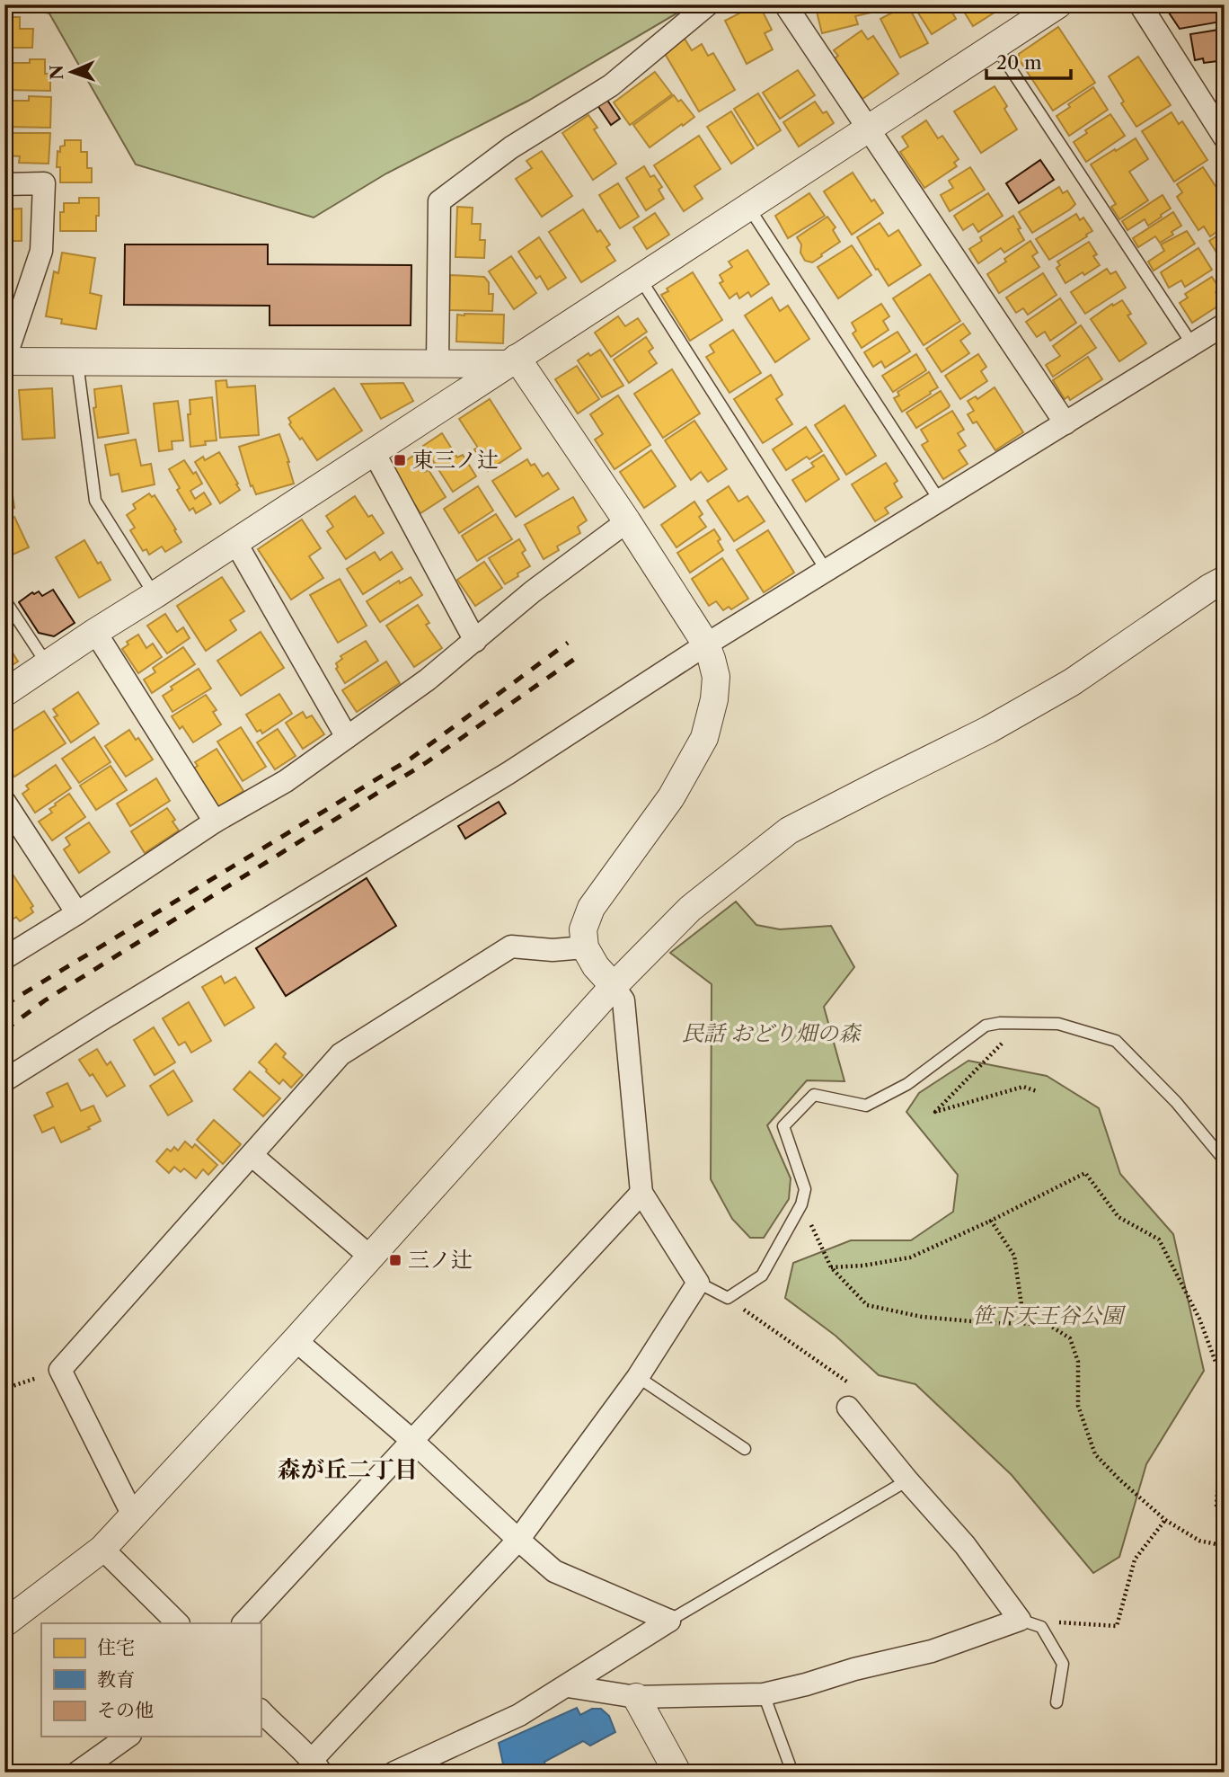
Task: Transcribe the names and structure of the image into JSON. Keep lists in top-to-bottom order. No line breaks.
{"districts":["森が丘二丁目"],"parks":["民話 おどり畑の森","笹下天王谷公園"],"places":{"transit":["東三ノ辻","三ノ辻"]},"legend":["住宅","教育","その他"],"scale_bar":"20 m","north":"left"}
